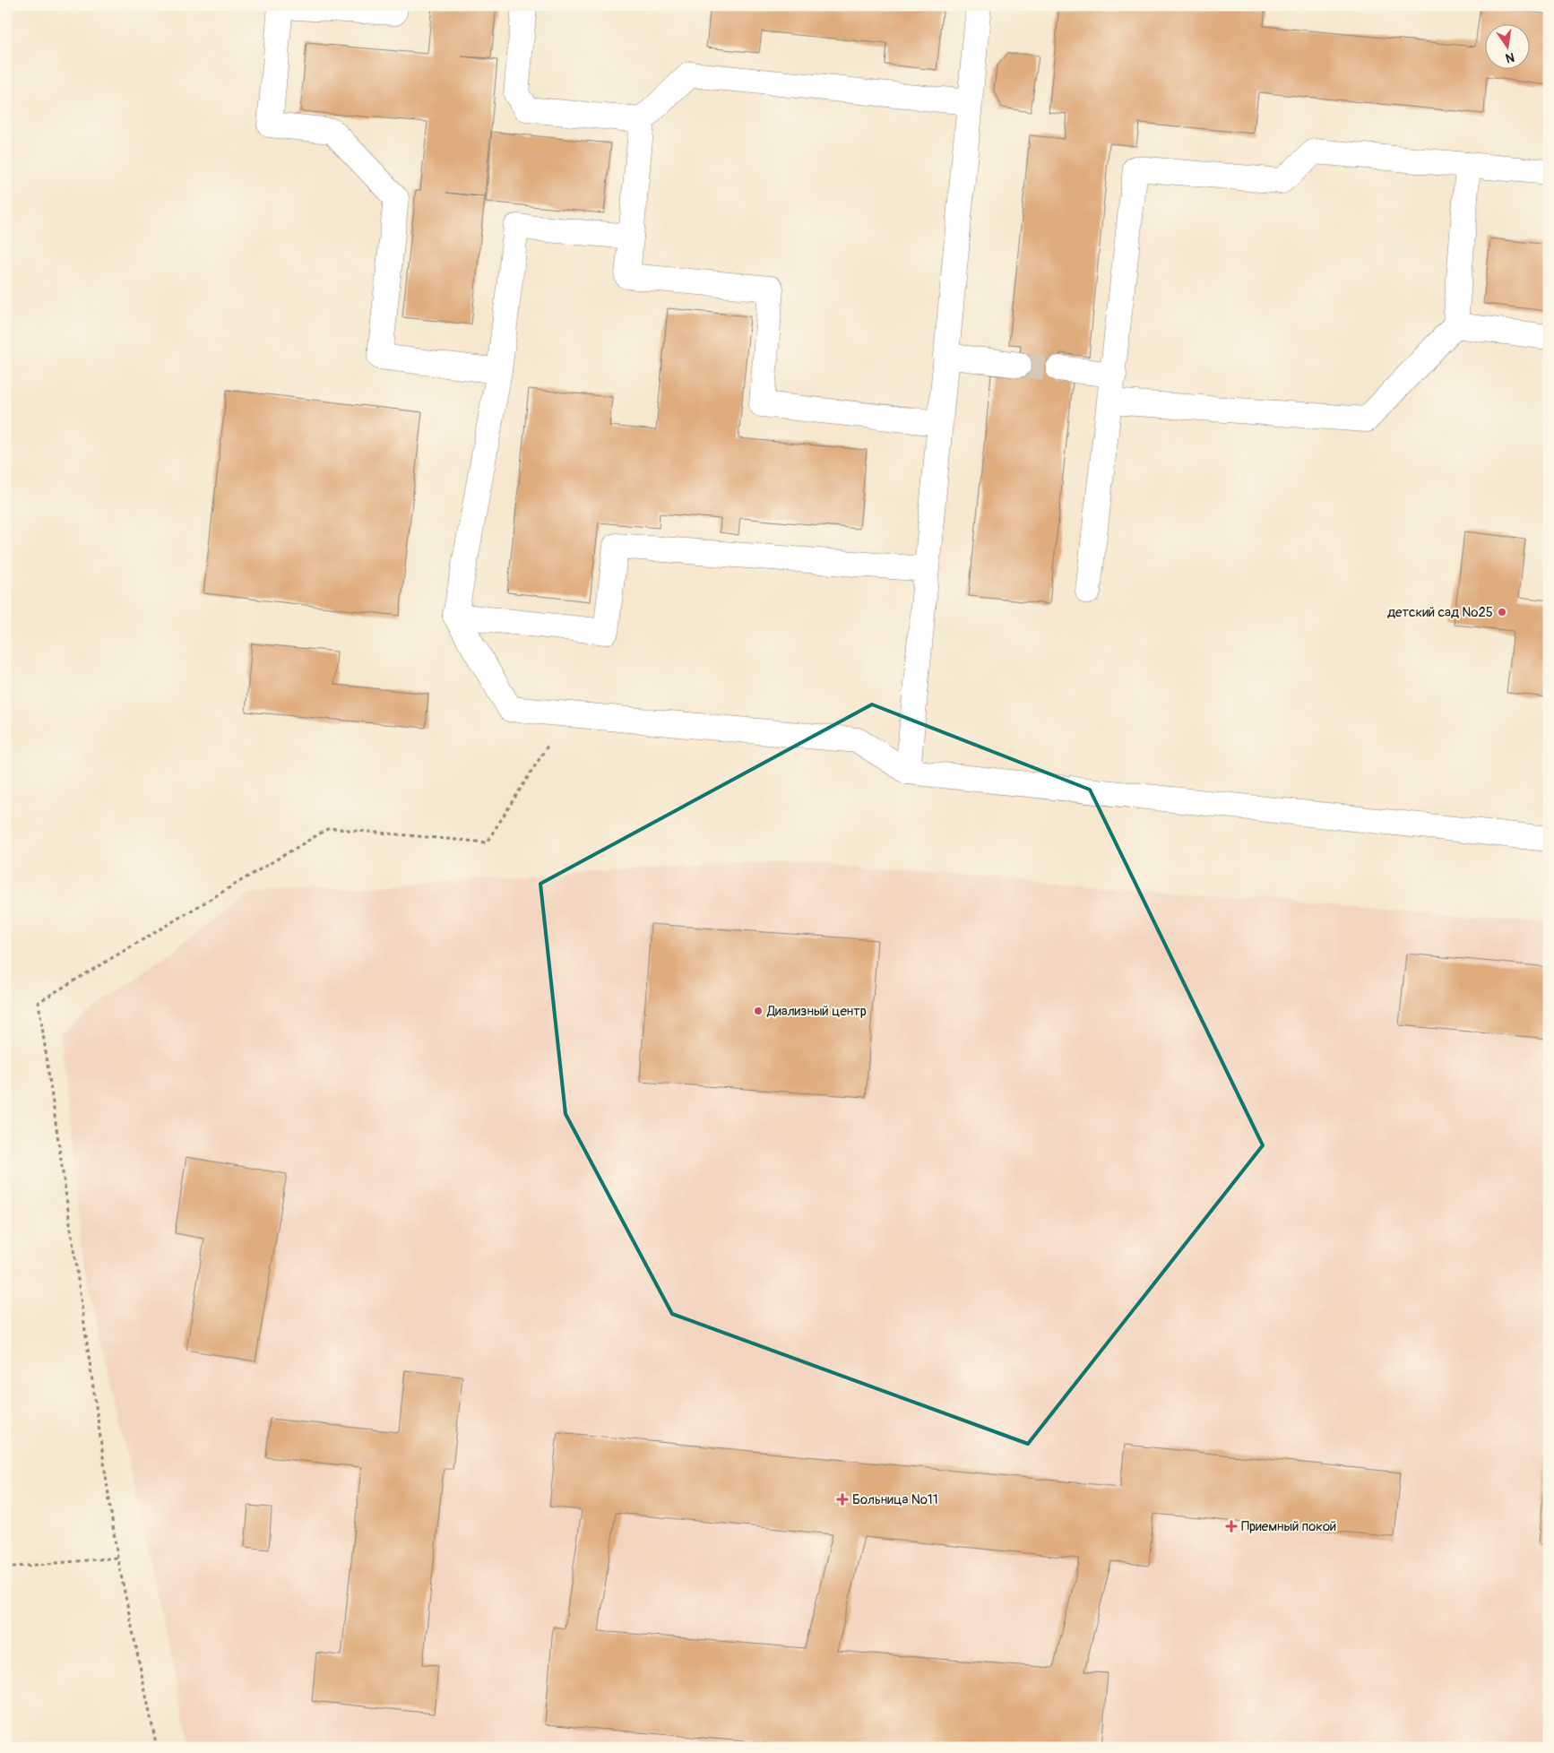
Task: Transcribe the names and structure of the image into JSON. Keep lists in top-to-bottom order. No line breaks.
{"places":{"other":["детский сад №25","Диализный центр"],"health":["Больница №11","Приемный покой"]},"north":"bottom"}
